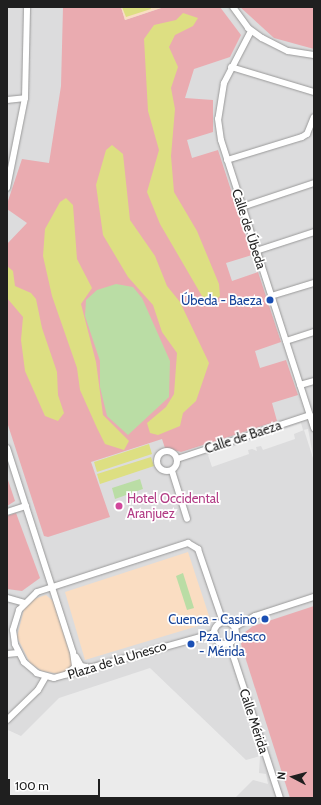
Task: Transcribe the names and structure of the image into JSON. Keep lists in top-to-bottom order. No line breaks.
{"streets":{"street":["Calle de Úbeda","Calle de Baeza","Plaza de la Unesco","Calle Mérida"]},"crossings":[["Calle de Úbeda","Calle de Baeza"],["Plaza de la Unesco","Calle Mérida"]],"places":["Úbeda - Baeza","Hotel Occidental Aranjuez","Cuenca - Casino","Pza. Unesco - Mérida"],"scale_bar":"100 m","north":"left"}
